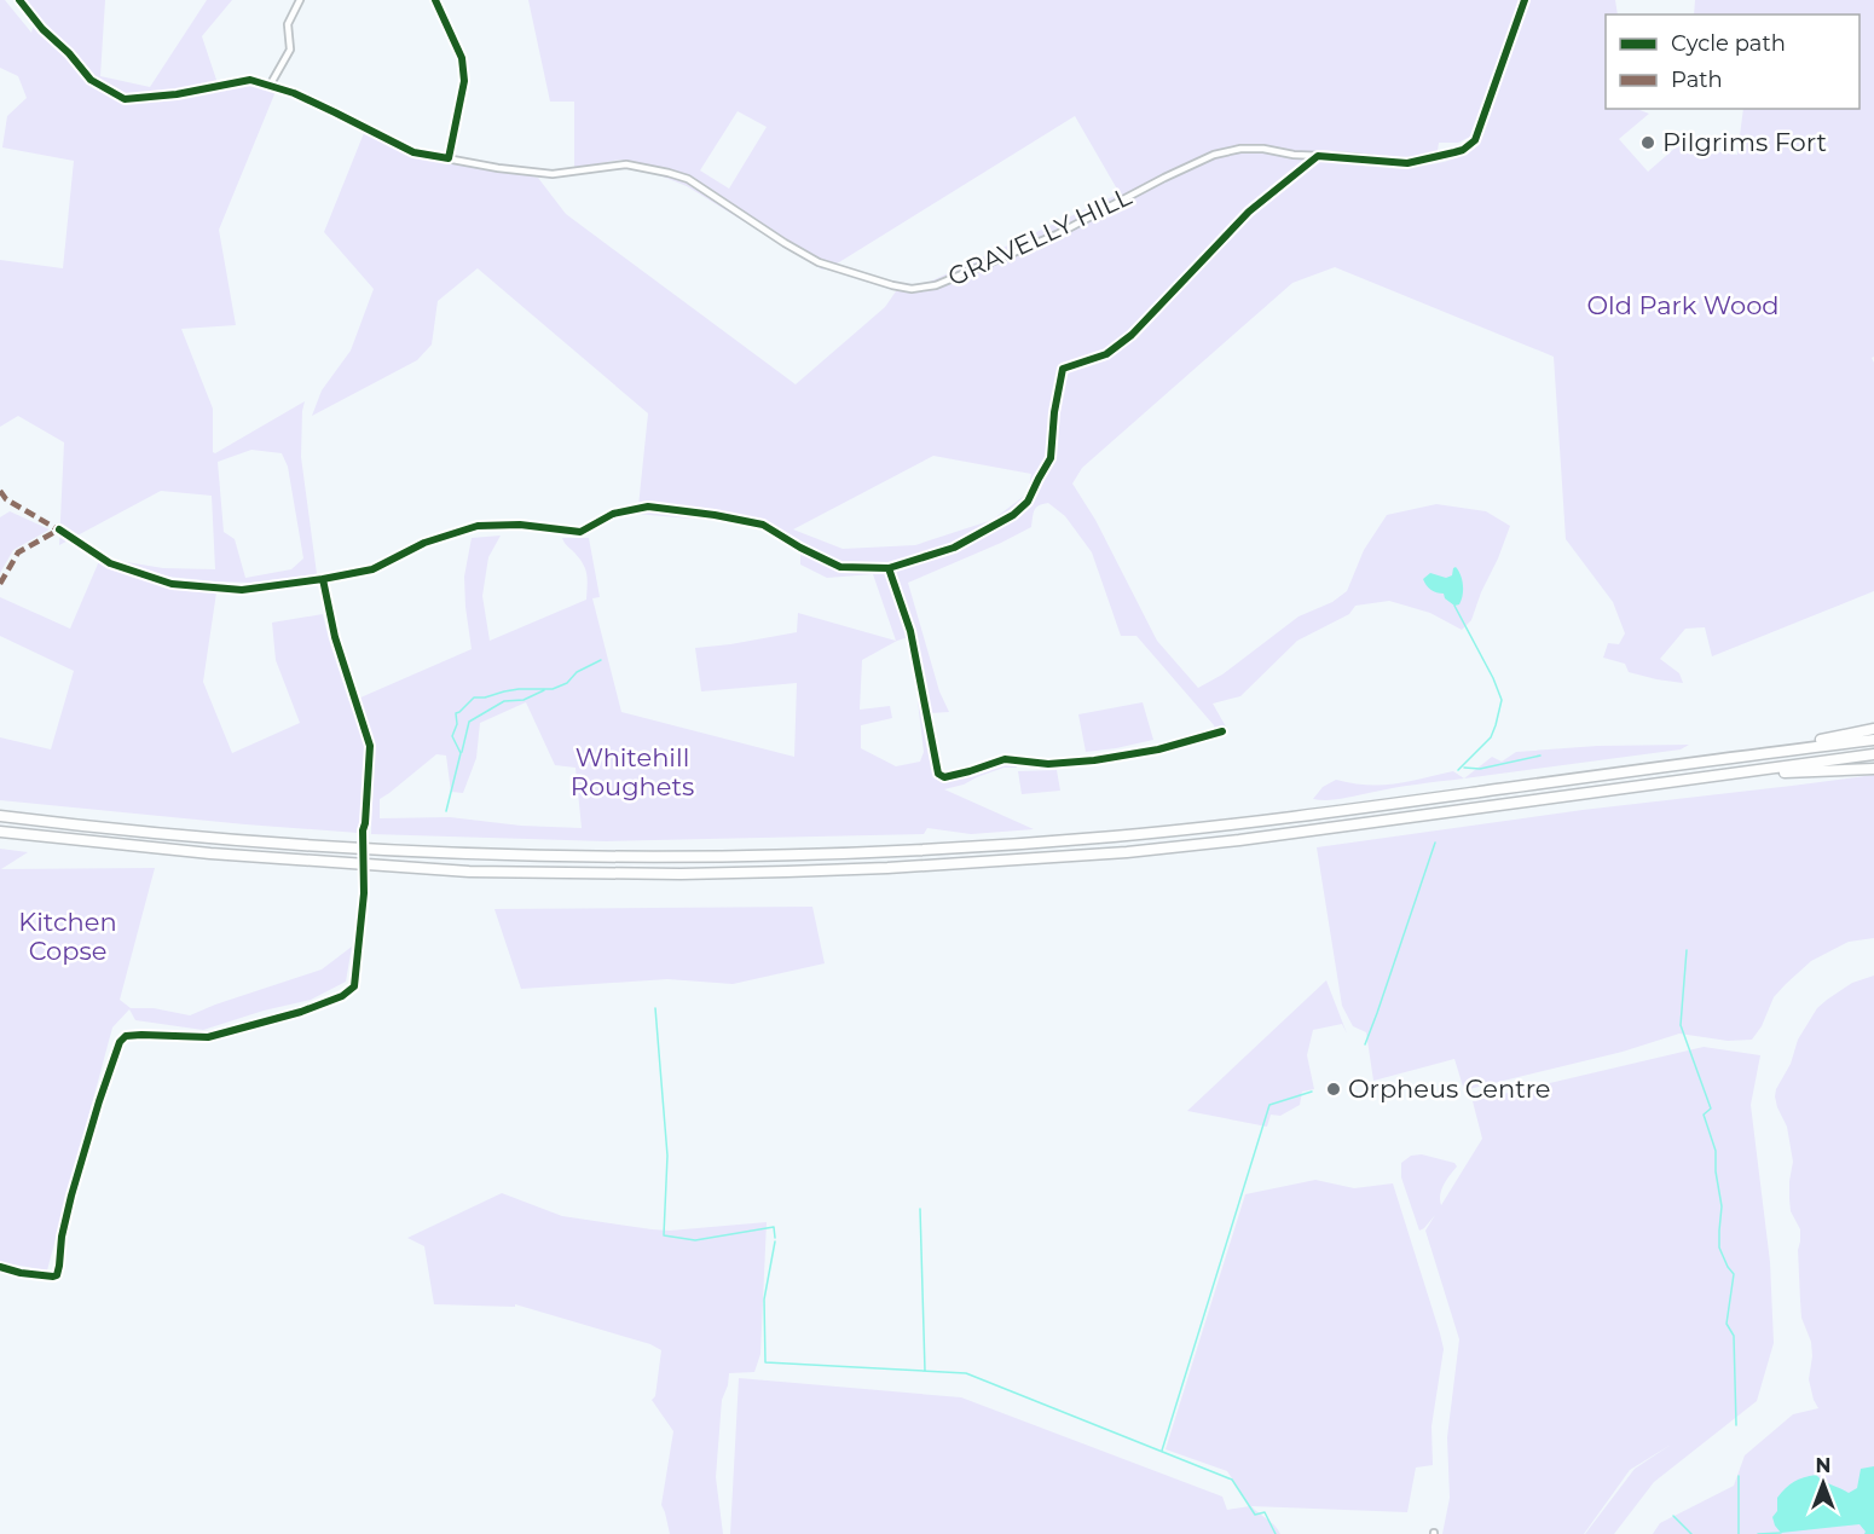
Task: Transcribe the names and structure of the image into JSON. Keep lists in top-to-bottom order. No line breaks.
{"streets":{"street":["GRAVELLY HILL"]},"parks":["Old Park Wood","Whitehill Roughets","Kitchen Copse"],"places":["Pilgrims Fort","Orpheus Centre"],"legend":["Cycle path","Path"],"north":"top"}
